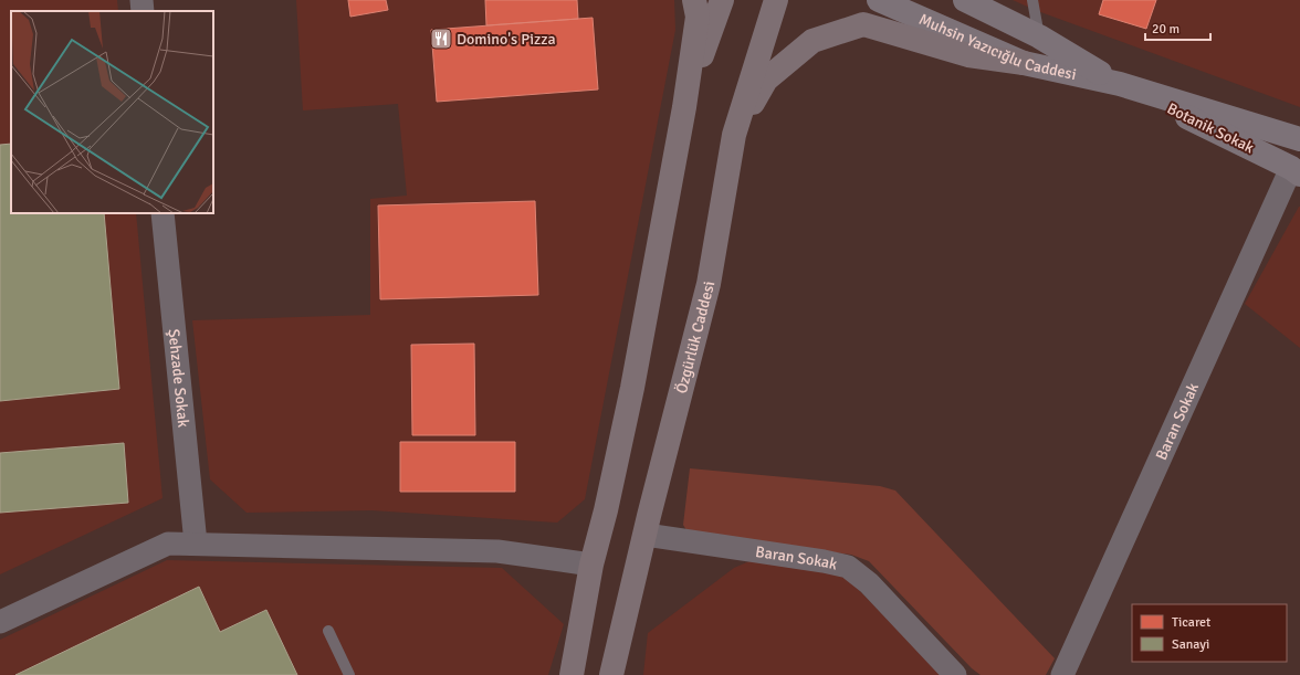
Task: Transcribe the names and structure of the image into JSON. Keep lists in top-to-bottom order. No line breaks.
{"streets":{"main road":["Muhsin Yazıcığlu Caddesi","Botanik Sokak","Özgürlük Caddesi"],"street":["Şehzade Sokak","Baran Sokak"]},"crossings":[["Muhsin Yazıcığlu Caddesi","Botanik Sokak"],["Botanik Sokak","Baran Sokak"],["Özgürlük Caddesi","Baran Sokak"]],"places":{"restaurant":["Domino's Pizza"]},"legend":["Ticaret","Sanayi"],"scale_bar":"20 m"}
